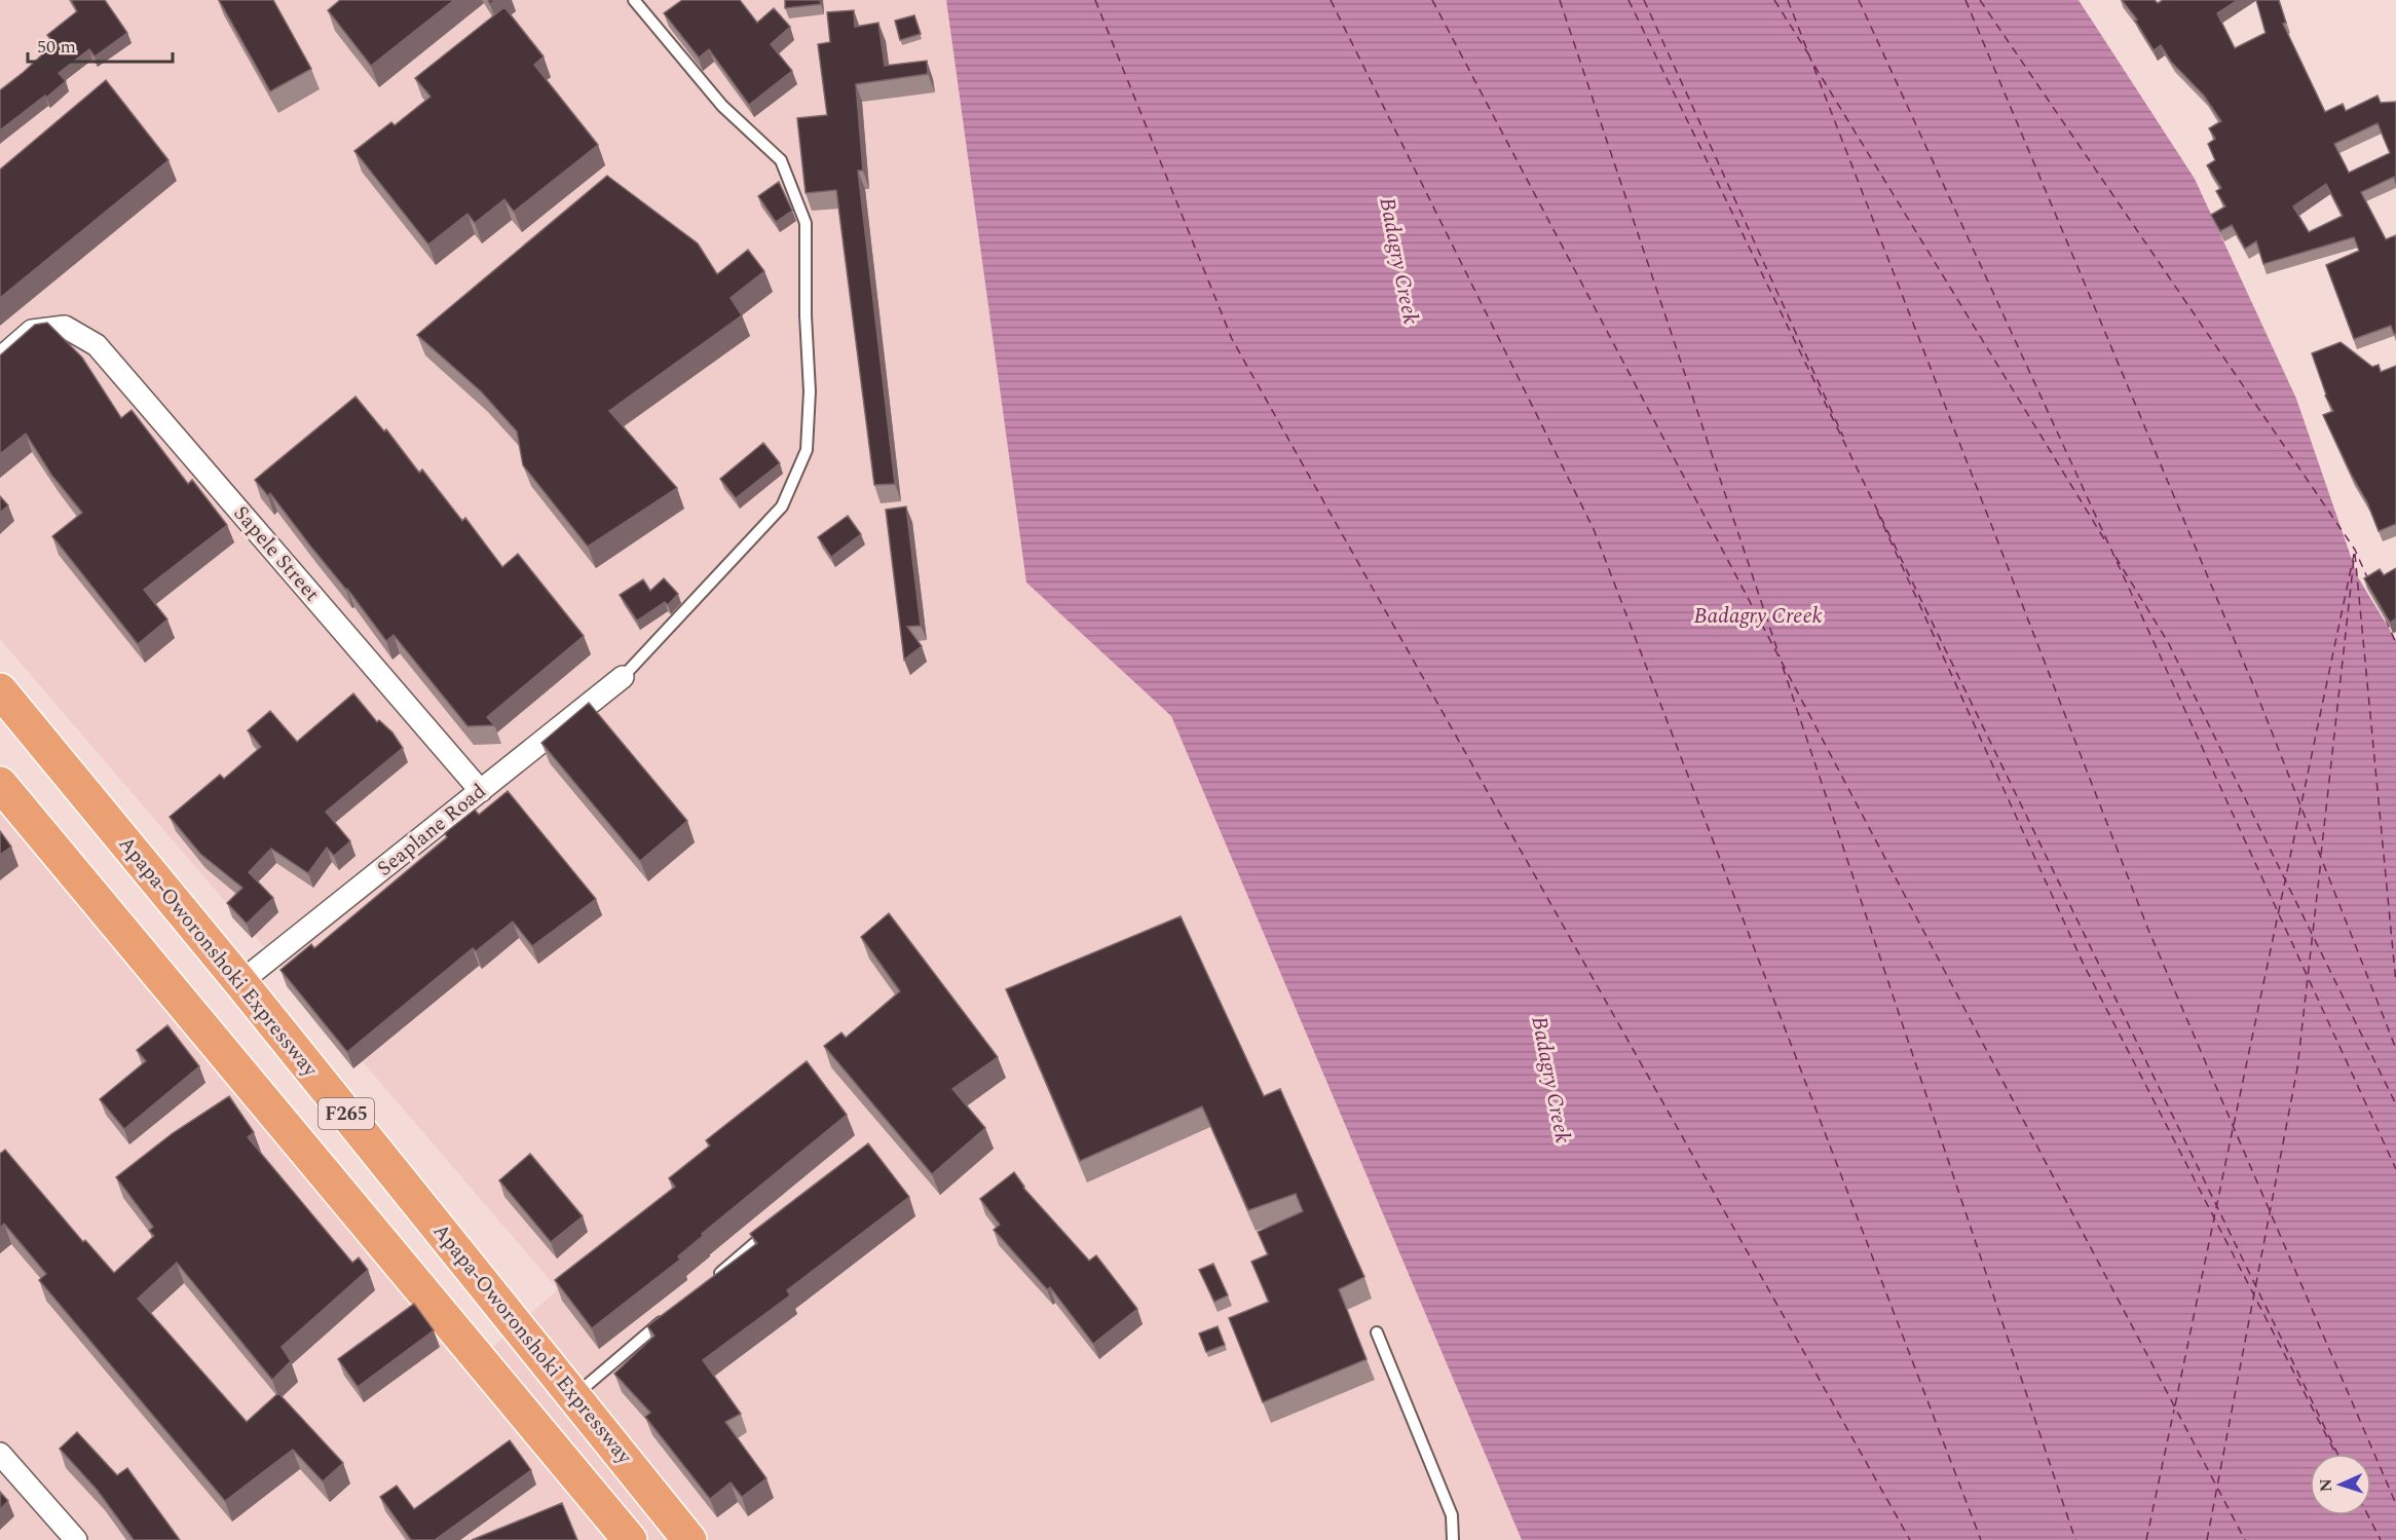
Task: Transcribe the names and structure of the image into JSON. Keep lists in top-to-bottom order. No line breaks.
{"streets":{"main road":["Apapa-Oworonshoki Expressway","F265"],"street":["Sapele Street","Seaplane Road"]},"crossings":[["Sapele Street","Seaplane Road"],["Seaplane Road","Apapa-Oworonshoki Expressway"]],"water":["Badagry Creek"],"scale_bar":"50 m","north":"left"}
